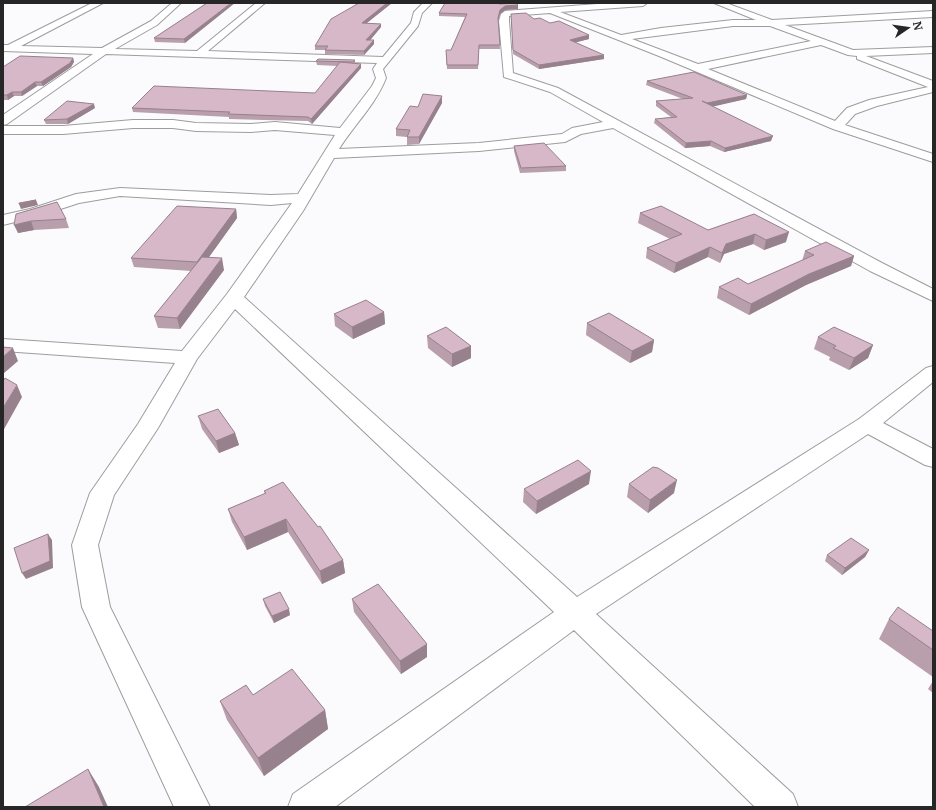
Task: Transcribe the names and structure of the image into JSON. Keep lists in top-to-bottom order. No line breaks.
{"north":"right"}
